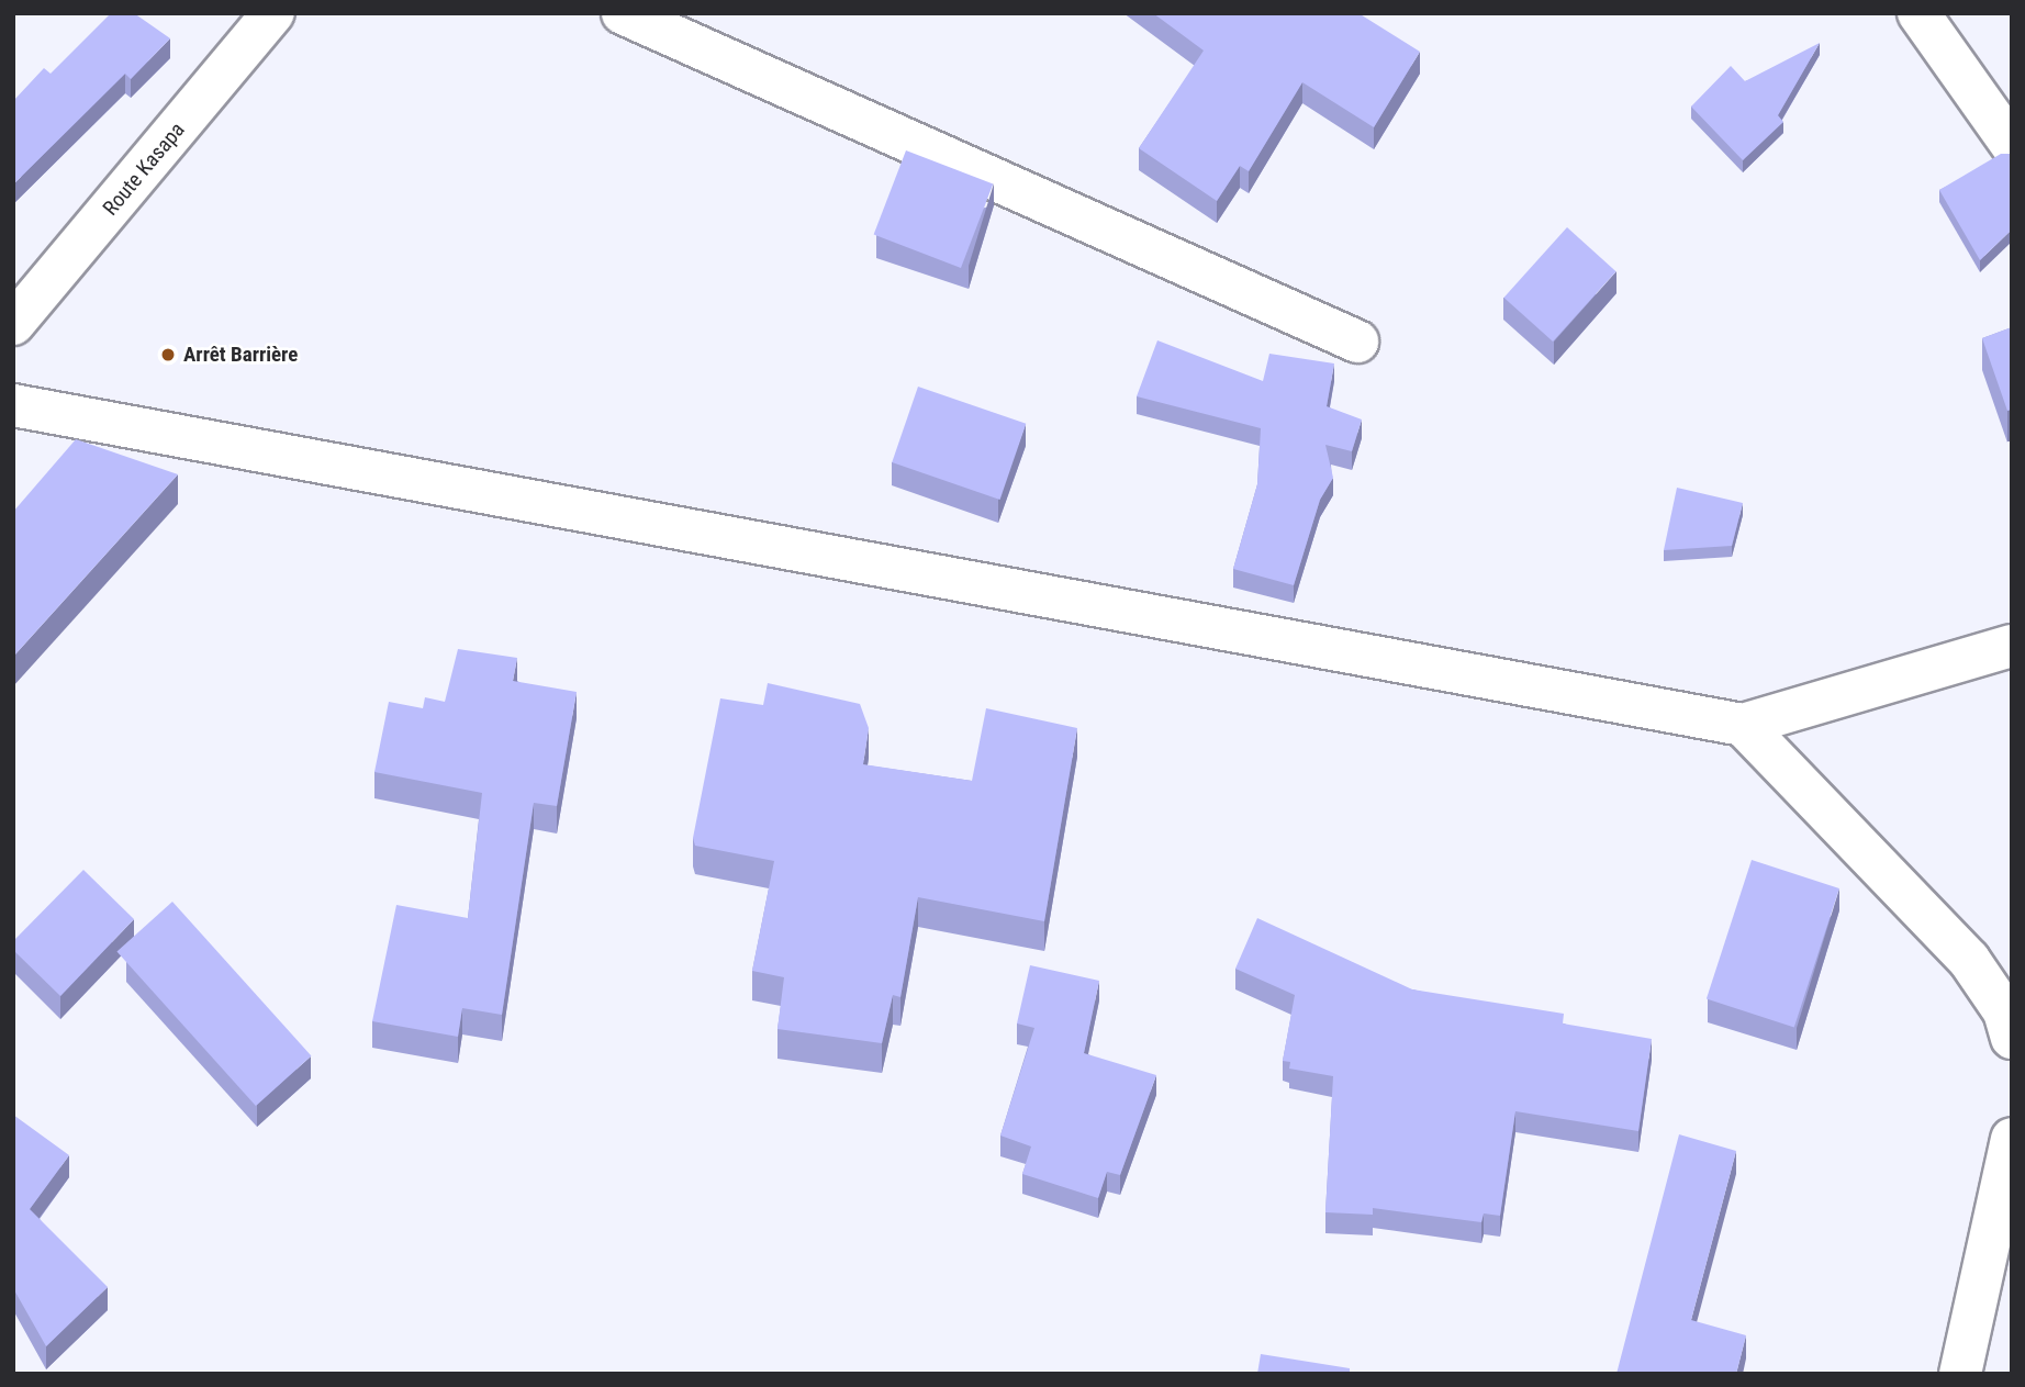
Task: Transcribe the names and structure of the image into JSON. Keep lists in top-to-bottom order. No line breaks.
{"streets":{"street":["Route Kasapa"]},"places":["Arrêt Barrière"]}
